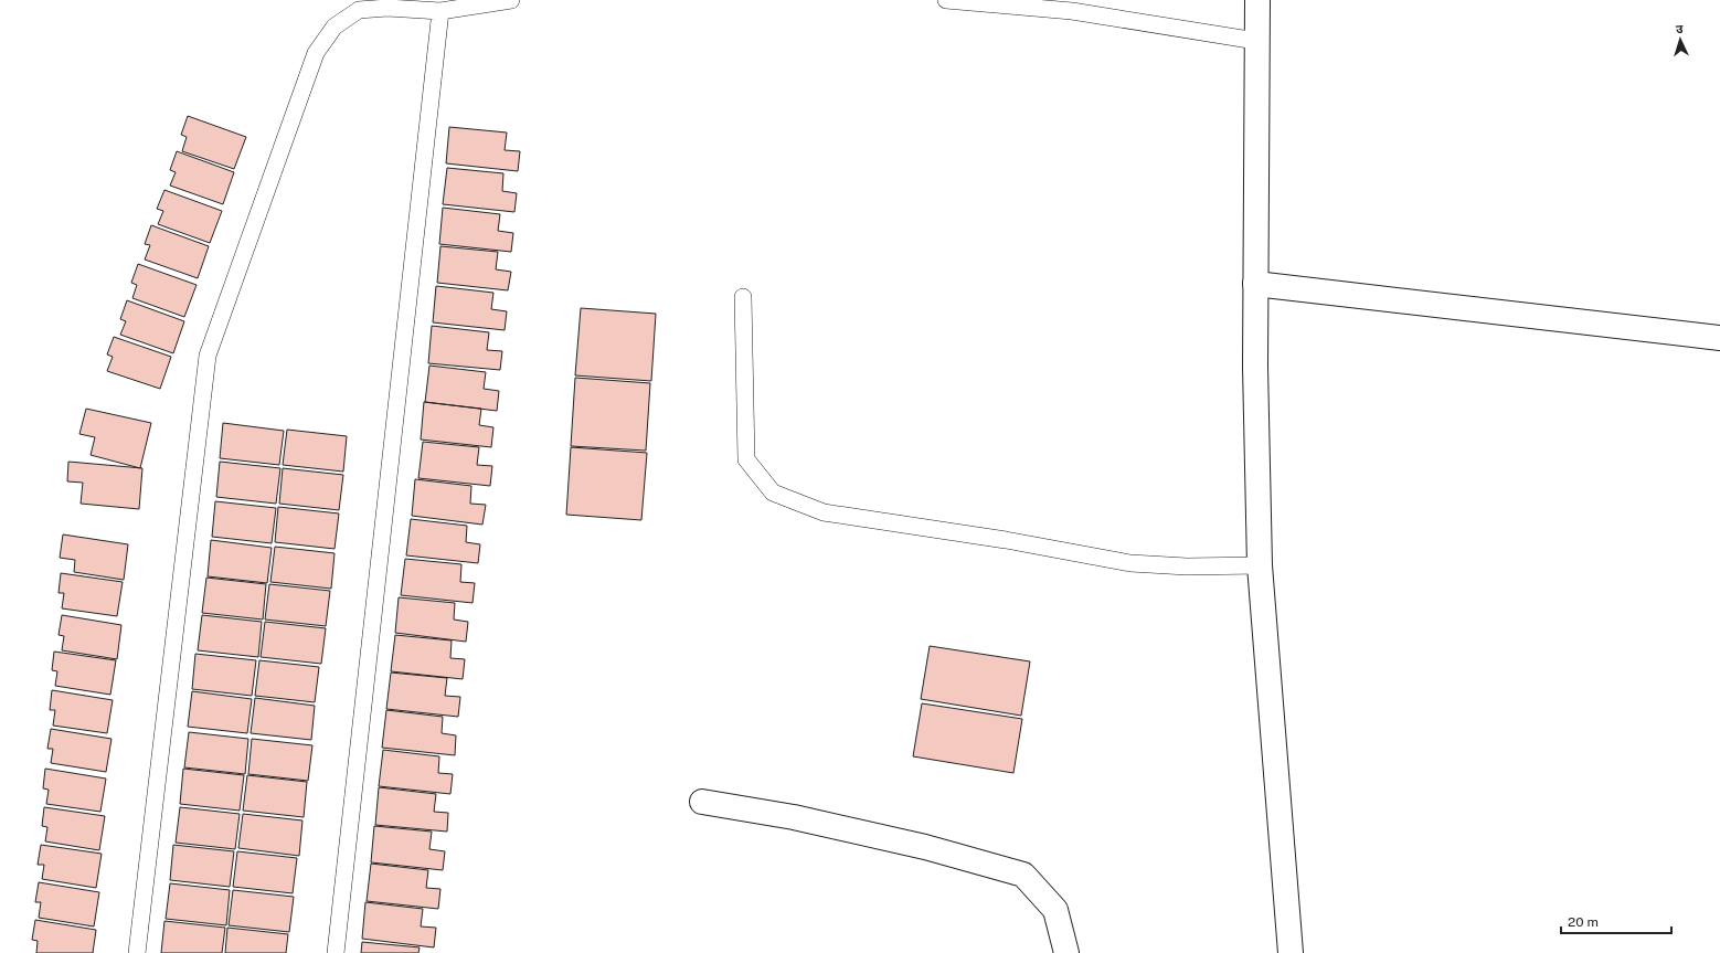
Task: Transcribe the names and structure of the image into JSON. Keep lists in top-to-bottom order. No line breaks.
{"scale_bar":"20 m","north":"top"}
